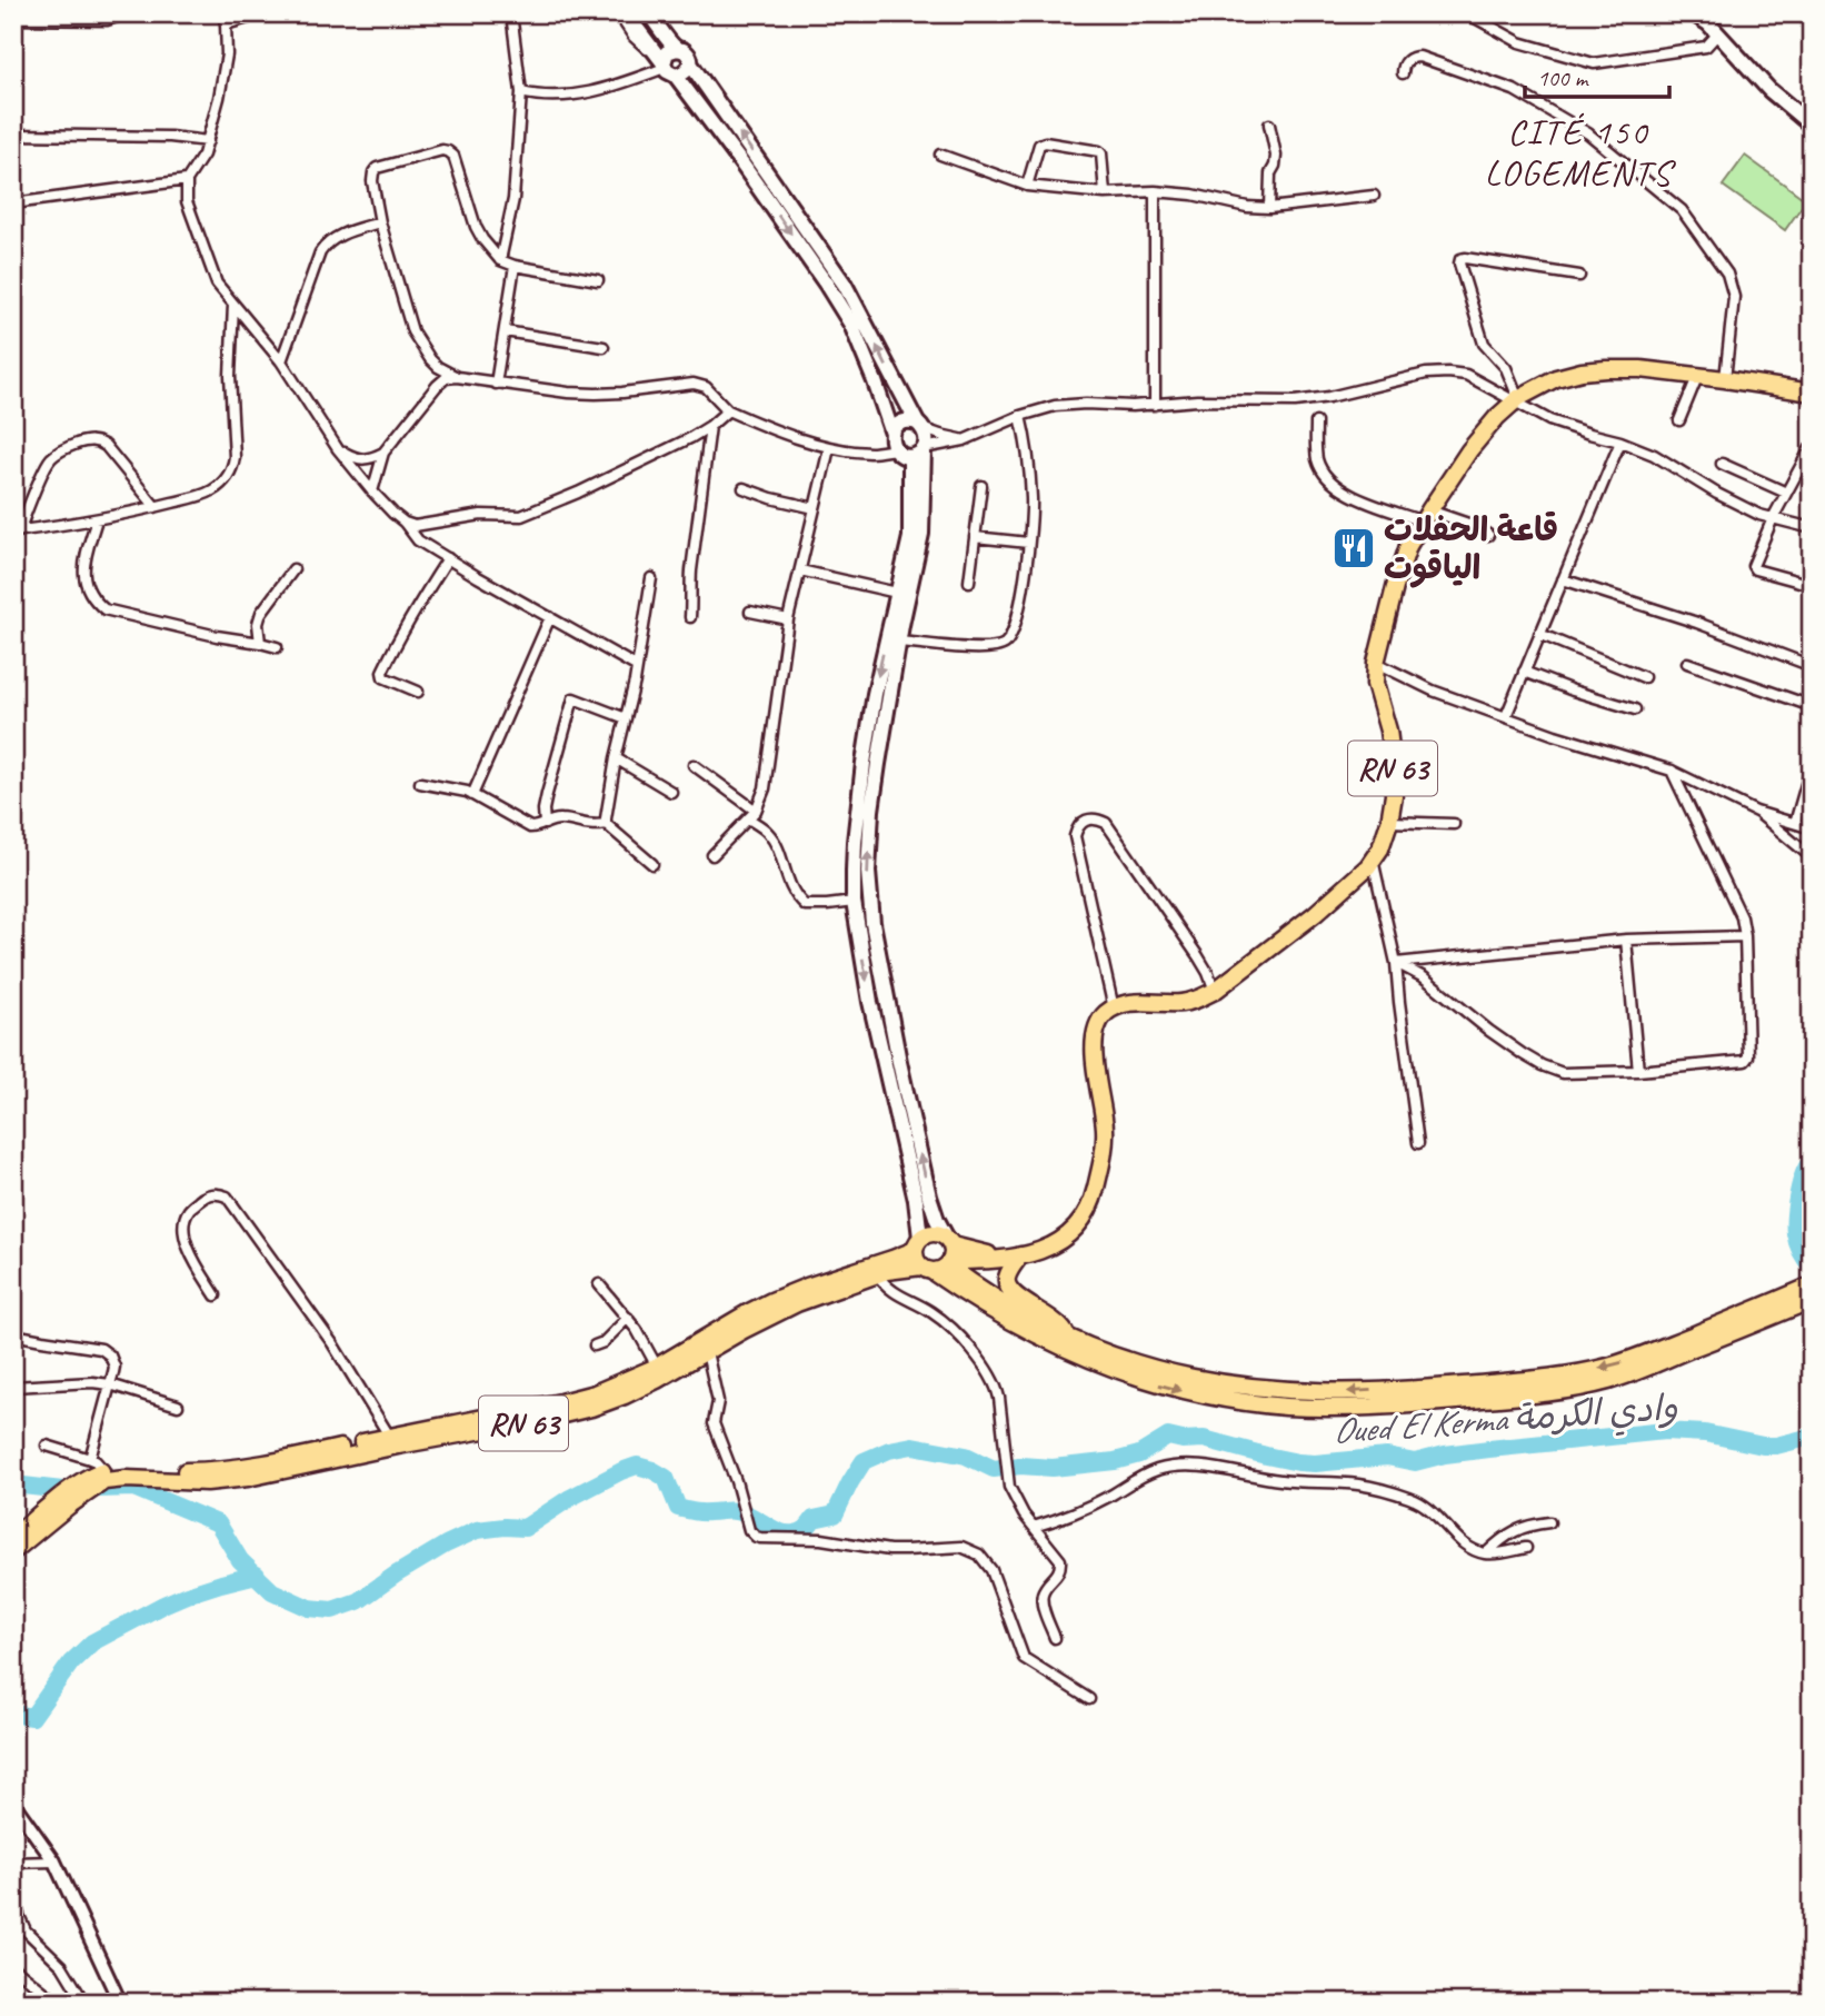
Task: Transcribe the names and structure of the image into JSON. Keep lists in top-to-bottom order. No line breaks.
{"streets":{"main road":["RN 63"]},"districts":["CITÉ 150 LOGEMENTS"],"water":["Oued El Kerma وادي الكرمة"],"places":{"restaurant":["قاعة الحفلات الياقوت"]},"scale_bar":"100 m"}
